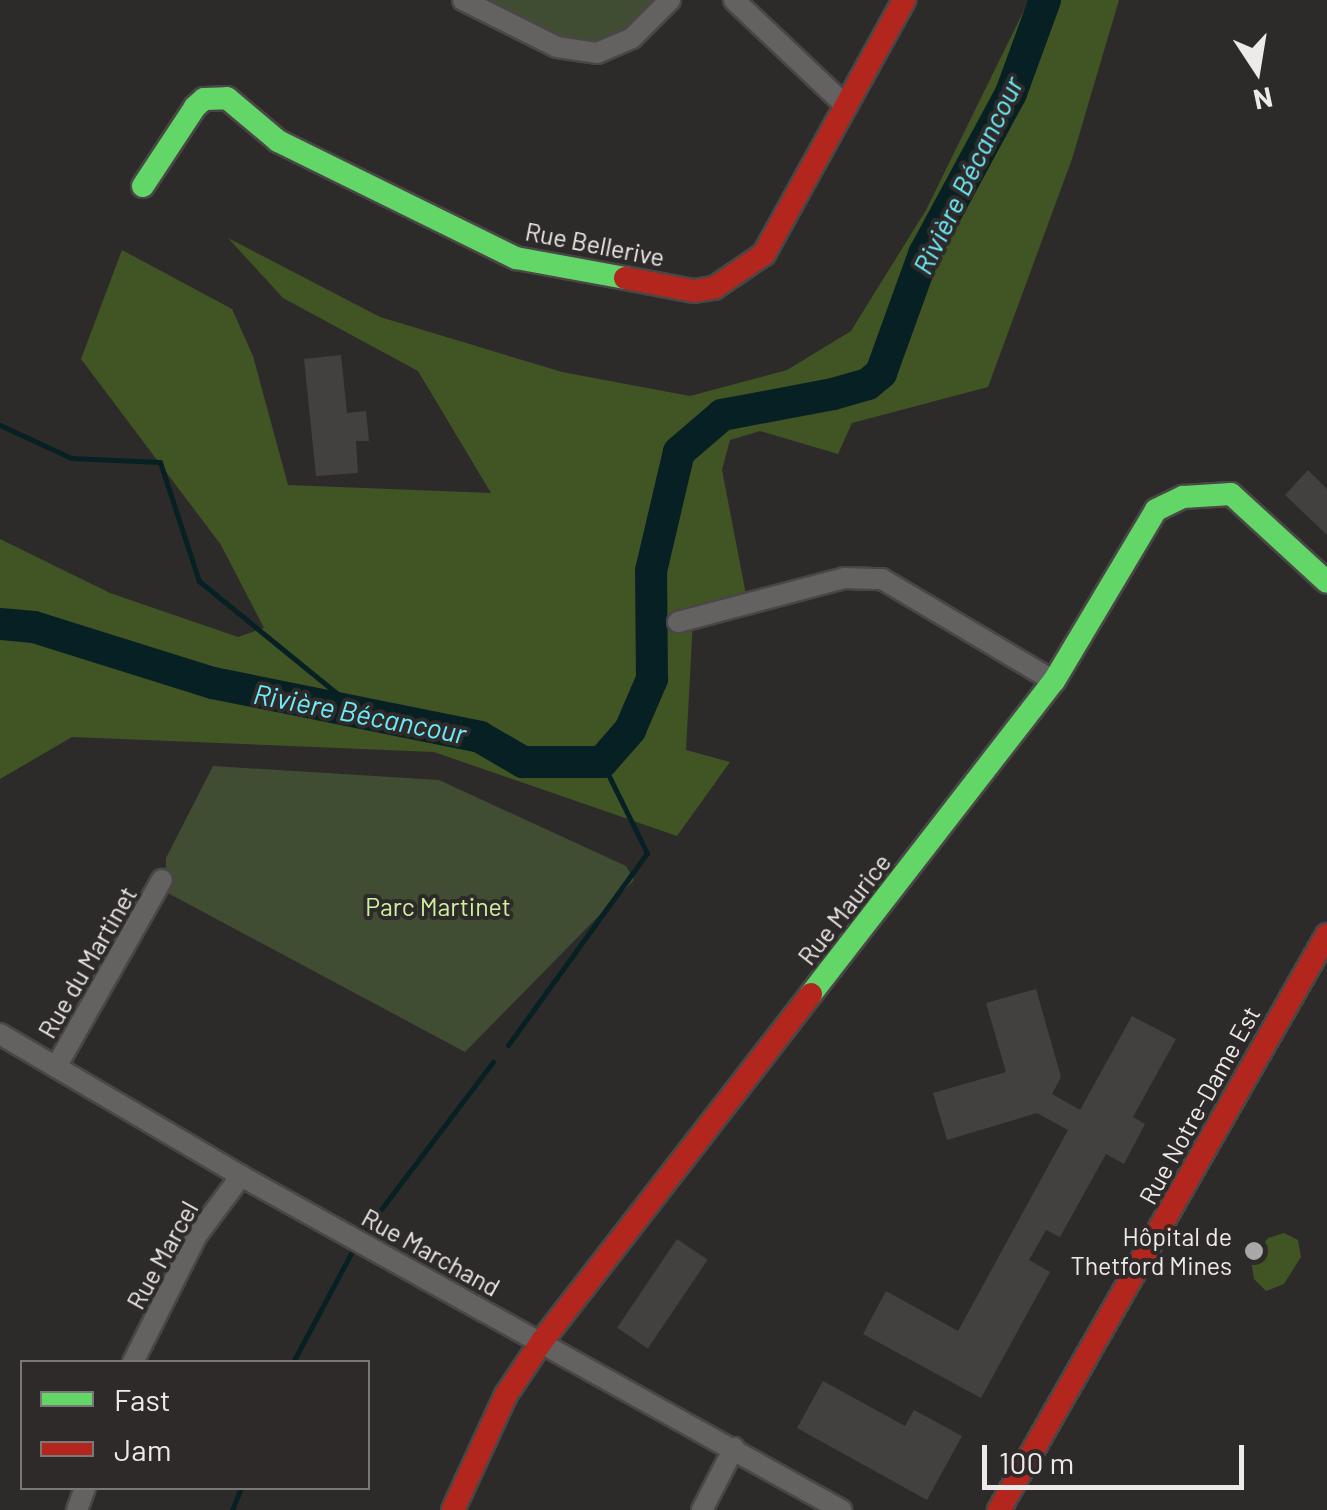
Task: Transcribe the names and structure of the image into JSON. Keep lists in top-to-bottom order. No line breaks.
{"streets":{"street":["Rue Bellerive","Rue Maurice","Rue du Martinet","Rue Notre-Dame Est","Rue Marchand","Rue Marcel"]},"crossings":[["Rue Maurice","Rue Marchand"],["Rue du Martinet","Rue Marchand"],["Rue Marchand","Rue Marcel"]],"water":["Rivière Bécancour"],"parks":["Parc Martinet"],"places":["Hôpital de Thetford Mines"],"legend":["Fast","Jam"],"scale_bar":"100 m","north":"bottom"}
